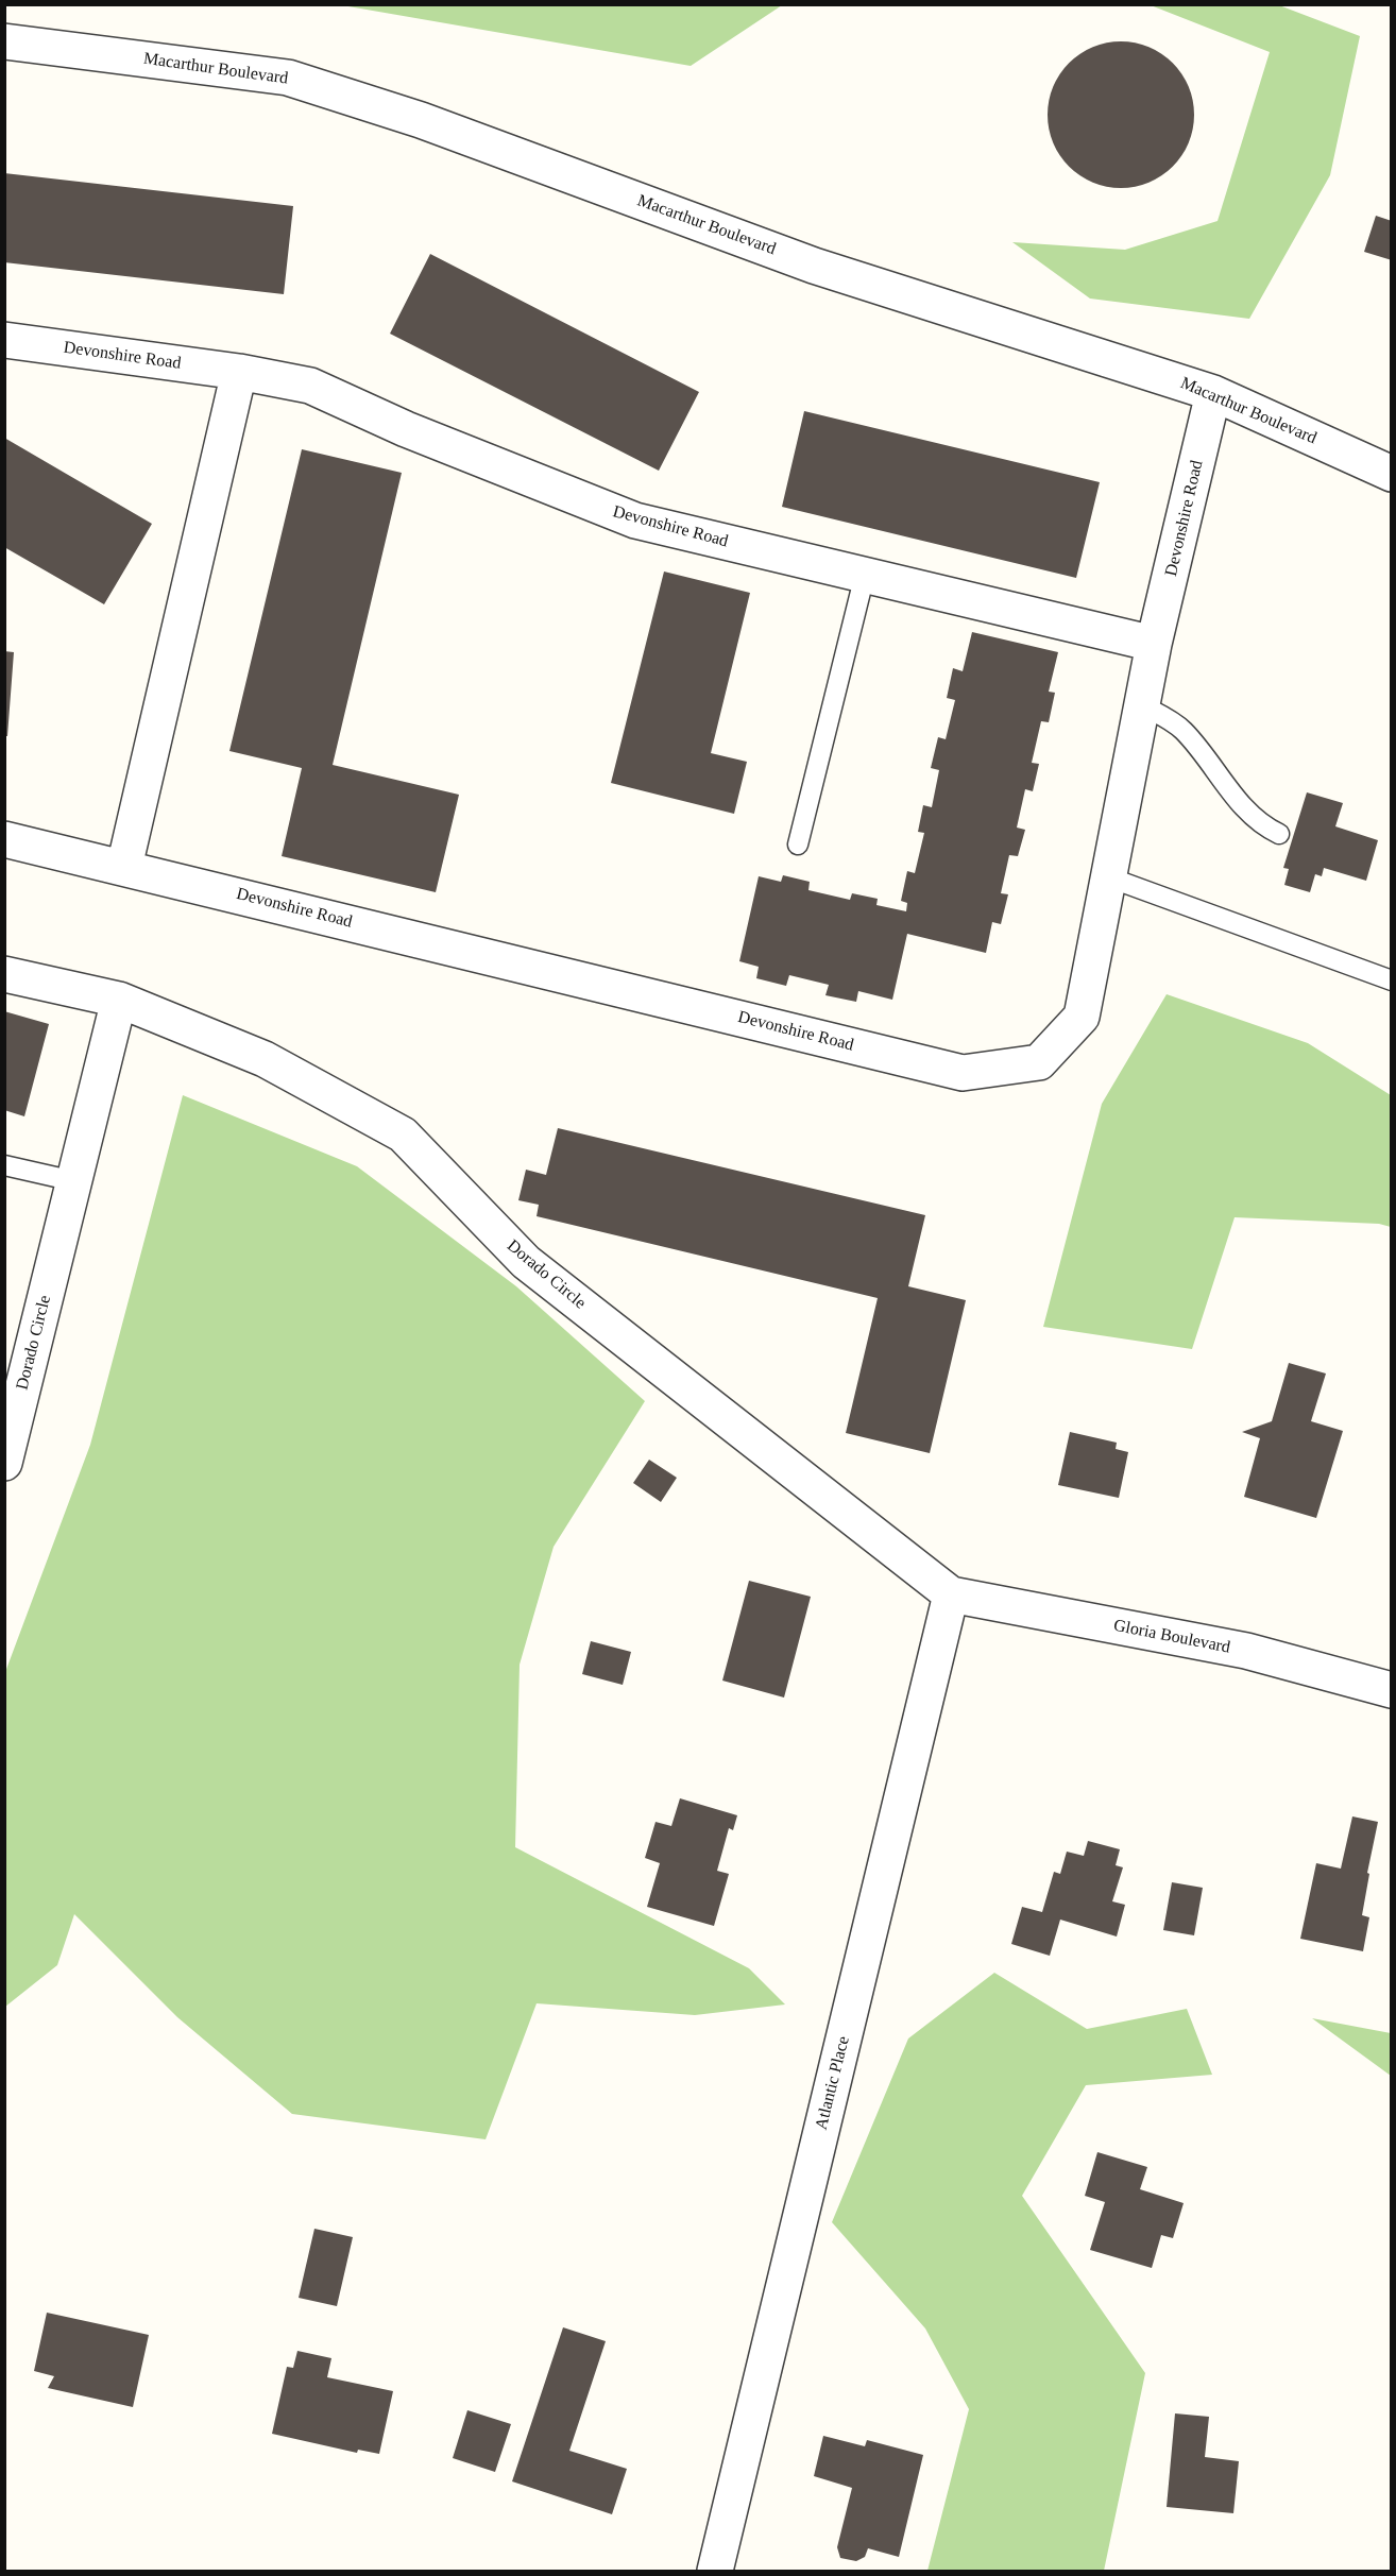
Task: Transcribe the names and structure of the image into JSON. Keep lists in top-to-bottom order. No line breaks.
{"streets":{"street":["Macarthur Boulevard","Devonshire Road","Dorado Circle","Gloria Boulevard","Atlantic Place"]},"crossings":[["Macarthur Boulevard","Devonshire Road"],["Dorado Circle","Gloria Boulevard"],["Dorado Circle","Atlantic Place"],["Gloria Boulevard","Atlantic Place"]]}
